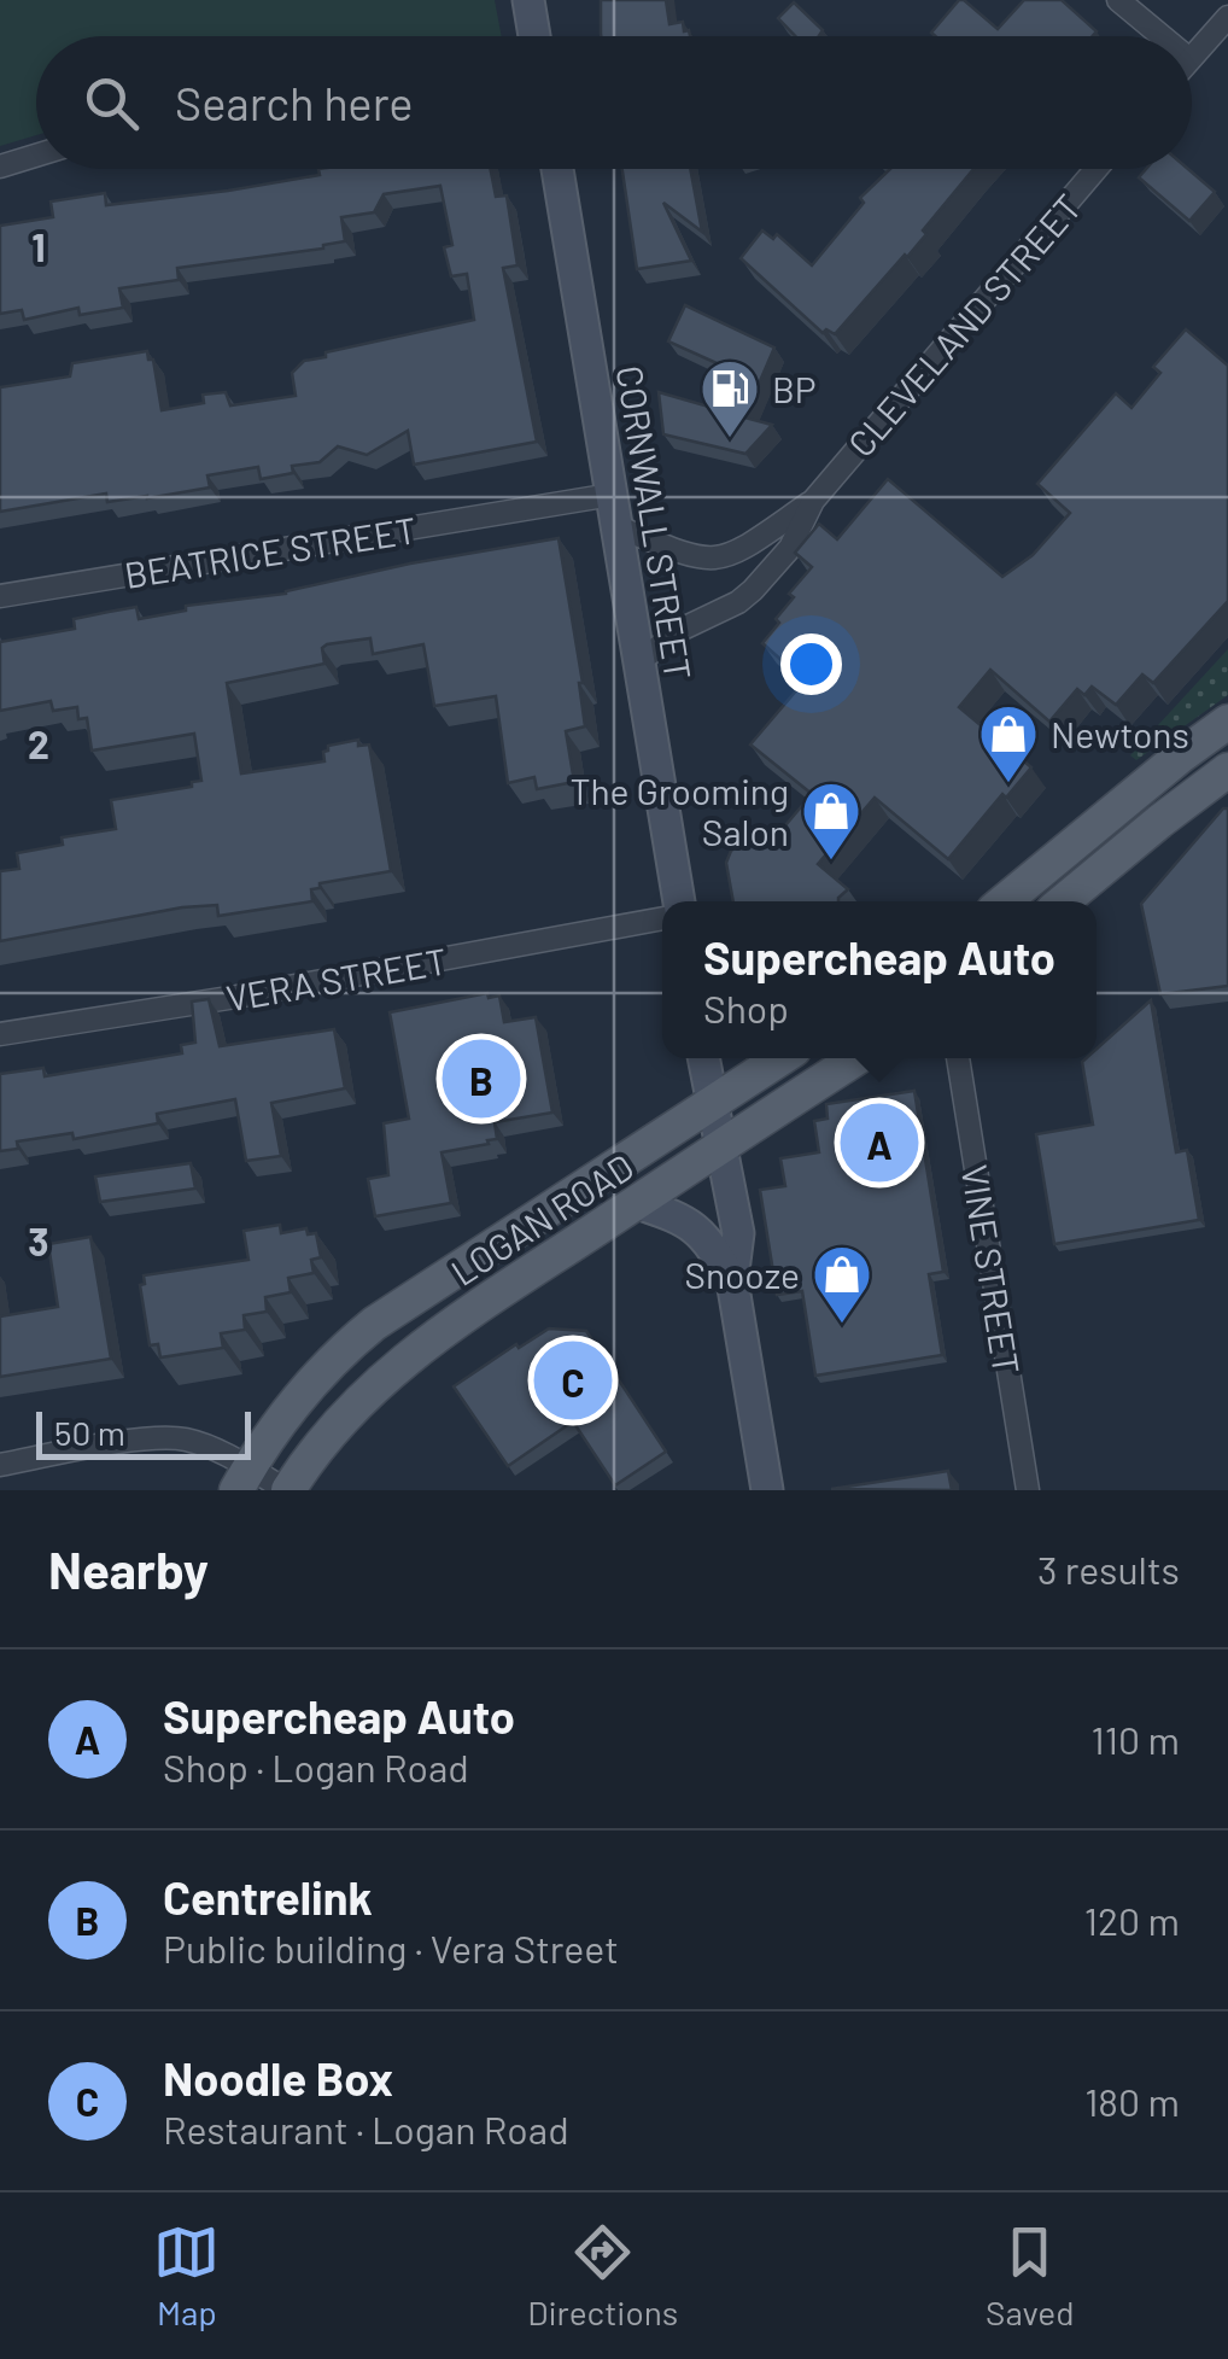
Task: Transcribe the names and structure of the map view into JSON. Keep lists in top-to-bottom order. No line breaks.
{"streets":{"main road":["CORNWALL STREET","LOGAN ROAD"],"street":["CLEVELAND STREET","BEATRICE STREET","VERA STREET","VINE STREET"]},"crossings":[["CLEVELAND STREET","CORNWALL STREET"],["CLEVELAND STREET","BEATRICE STREET"],["CORNWALL STREET","BEATRICE STREET"]],"places":{"fuel station":["BP"],"shop":["Newtons","The Grooming Salon","Snooze"]},"scale_bar":"50 m","page":{"search":"Search here","popup":["Supercheap Auto","Shop"],"pins":["B","A","C"],"scale":"50 m","heading":["Nearby","3 results"],"list":[{"mark":"A","name":"Supercheap Auto","note":"Shop · Logan Road","value":"110 m"},{"mark":"B","name":"Centrelink","note":"Public building · Vera Street","value":"120 m"},{"mark":"C","name":"Noodle Box","note":"Restaurant · Logan Road","value":"180 m"}],"nav":["Map","Directions","Saved"]},"grid":{"rows":["1","2","3"]}}
